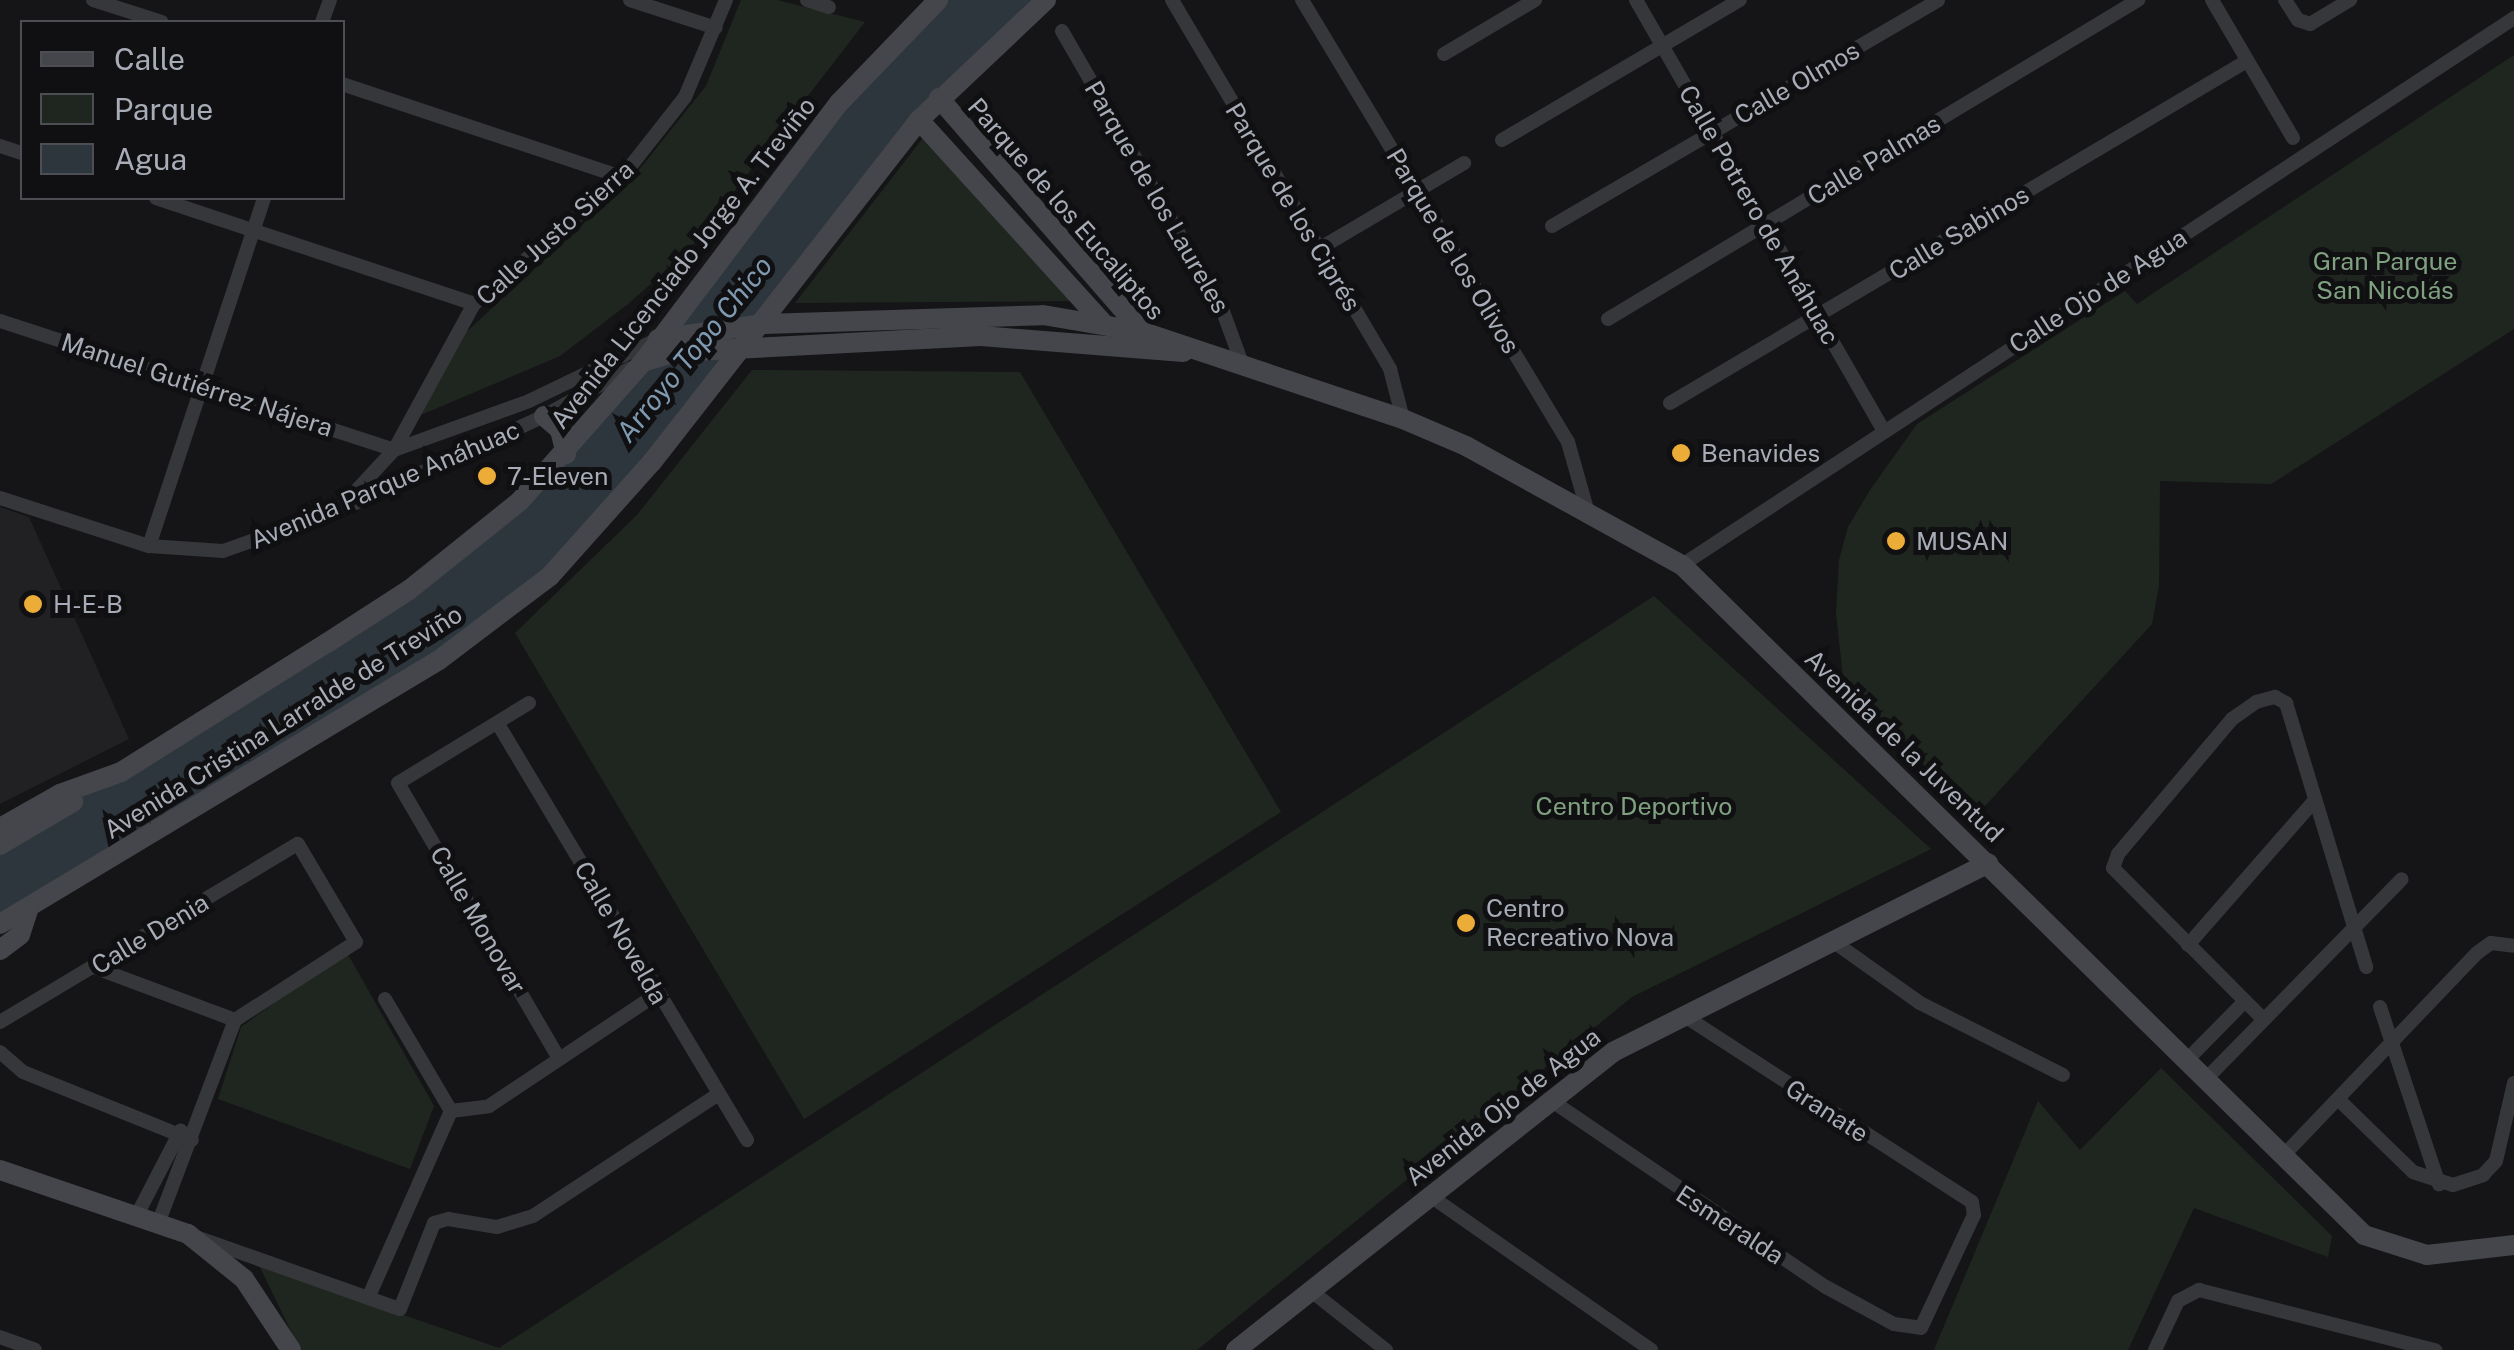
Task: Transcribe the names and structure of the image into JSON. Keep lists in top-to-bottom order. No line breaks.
{"streets":{"street":["Calle Olmos","Calle Palmas","Parque de los Laureles","Parque de los Ciprés","Parque de los Eucaliptos","Calle Potrero de Anáhuac","Calle Justo Sierra","Calle Sabinos","Parque de los Olivos","Avenida Licenciado Jorge A. Treviño","Calle Ojo de Agua","Manuel Gutiérrez Nájera","Avenida Parque Anáhuac","Avenida Cristina Larralde de Treviño","Avenida de la Juventud","Calle Monovar","Calle Novelda","Calle Denia","Avenida Ojo de Agua","Granate","Esmeralda"]},"crossings":[["Calle Olmos","Calle Potrero de Anáhuac"],["Calle Palmas","Calle Potrero de Anáhuac"],["Parque de los Laureles","Avenida de la Juventud"],["Parque de los Ciprés","Avenida de la Juventud"],["Parque de los Eucaliptos","Avenida Cristina Larralde de Treviño"],["Parque de los Eucaliptos","Avenida de la Juventud"],["Calle Potrero de Anáhuac","Calle Sabinos"],["Calle Potrero de Anáhuac","Calle Ojo de Agua"],["Calle Justo Sierra","Manuel Gutiérrez Nájera"],["Calle Justo Sierra","Avenida Parque Anáhuac"],["Parque de los Olivos","Avenida de la Juventud"],["Avenida Licenciado Jorge A. Treviño","Avenida Parque Anáhuac"],["Avenida Licenciado Jorge A. Treviño","Avenida de la Juventud"],["Calle Ojo de Agua","Avenida de la Juventud"],["Manuel Gutiérrez Nájera","Avenida Parque Anáhuac"],["Avenida Parque Anáhuac","Avenida de la Juventud"],["Avenida Cristina Larralde de Treviño","Avenida de la Juventud"],["Avenida de la Juventud","Avenida Ojo de Agua"],["Calle Monovar","Calle Novelda"],["Avenida Ojo de Agua","Granate"],["Avenida Ojo de Agua","Esmeralda"],["Granate","Esmeralda"]],"water":["Arroyo Topo Chico"],"parks":["Gran Parque San Nicolás","Centro Deportivo"],"places":["Benavides","7-Eleven","MUSAN","H-E-B","Centro Recreativo Nova"],"legend":["Calle","Parque","Agua"]}
